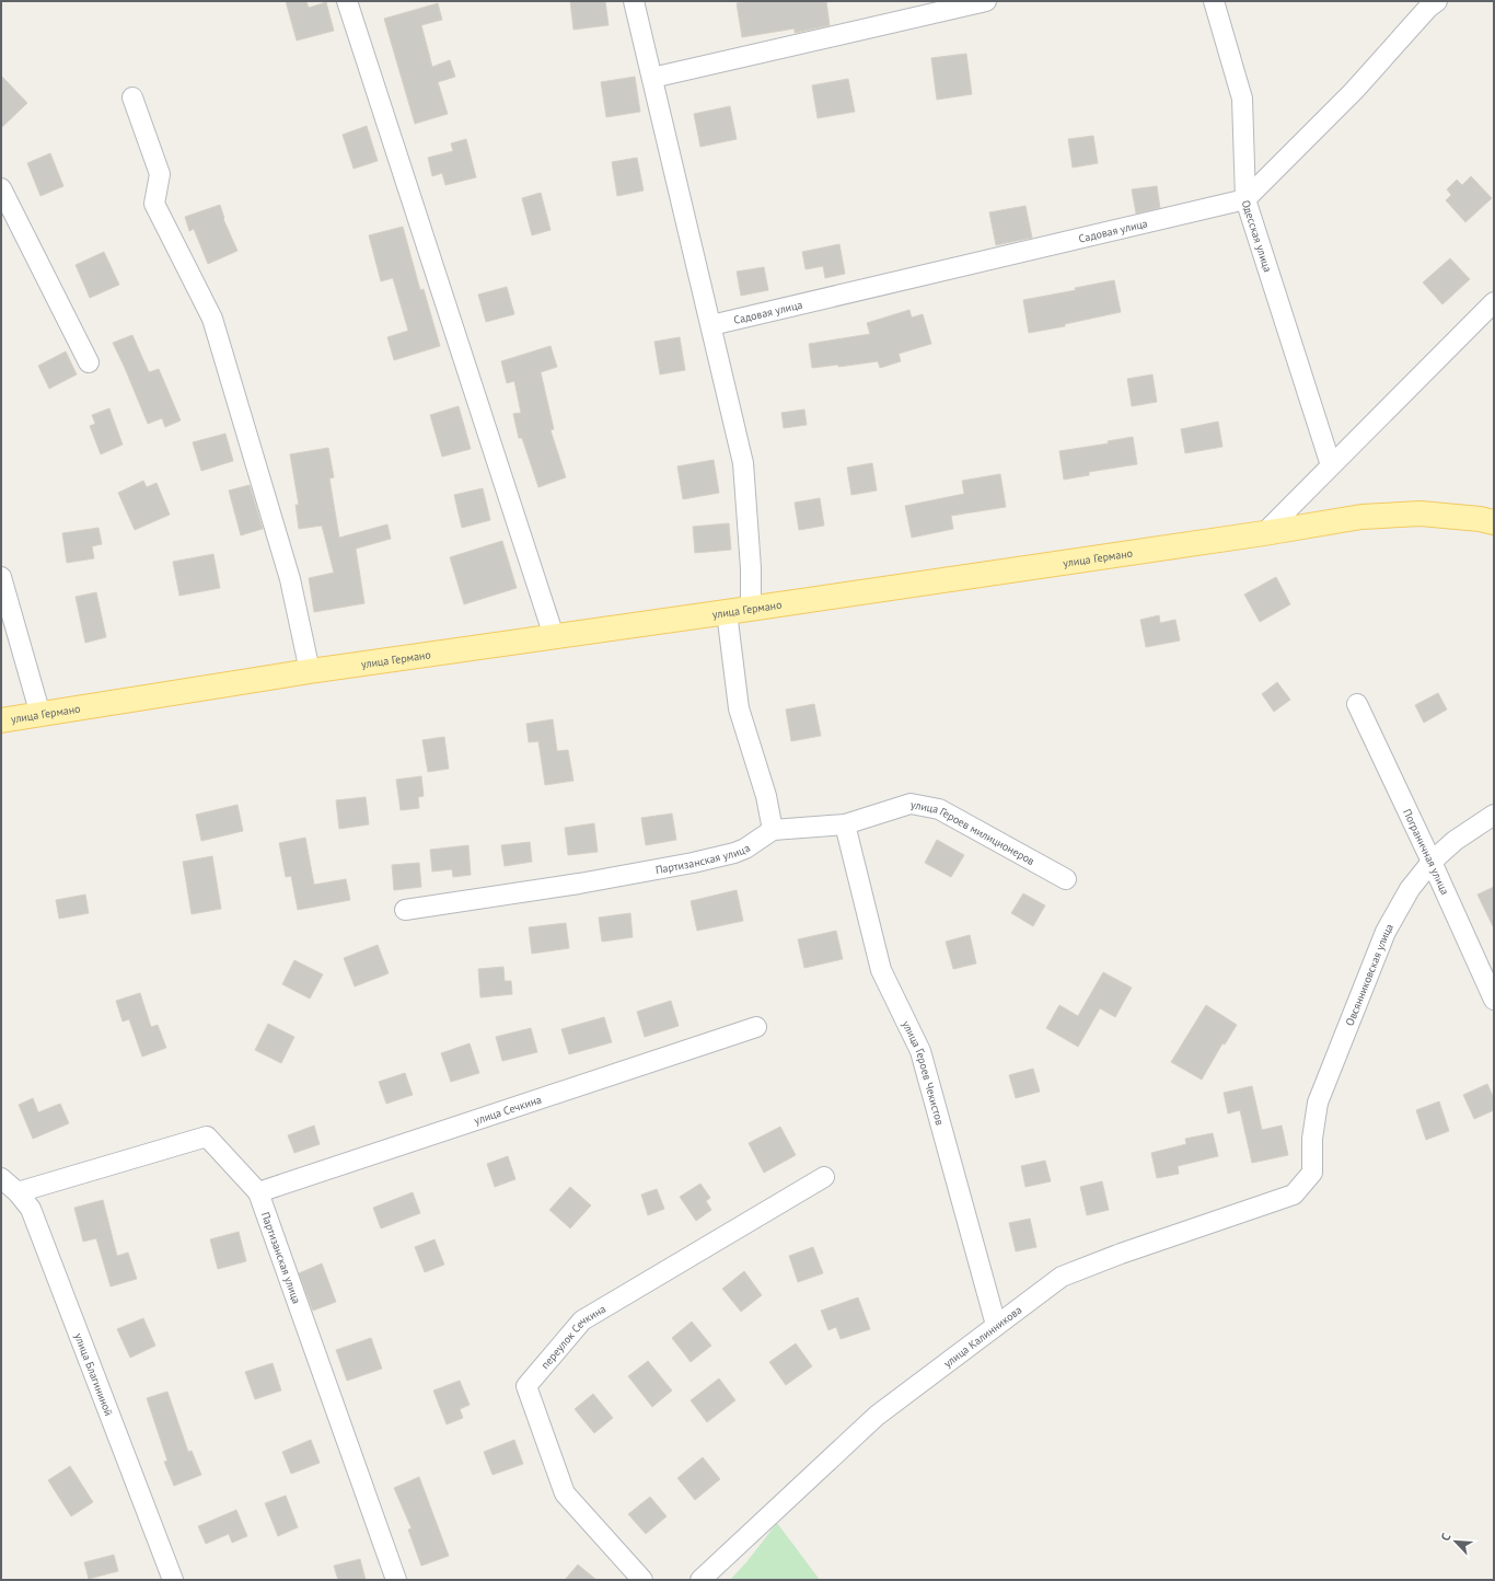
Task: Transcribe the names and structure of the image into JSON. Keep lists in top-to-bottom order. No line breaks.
{"streets":{"main road":["улица Германо"],"street":["Садовая улица","Одесская улица","улица Героев милиционеров","Пограничная улица","Партизанская улица","Овсянниковская улица","улица Героев Чекистов","улица Сечкина","улица Калинникова","переулок Сечкина","улица Благининой"]},"crossings":[["Садовая улица","Одесская улица"],["улица Героев милиционеров","Партизанская улица"],["улица Героев милиционеров","улица Героев Чекистов"],["Пограничная улица","Овсянниковская улица"],["Партизанская улица","улица Сечкина"],["Партизанская улица","улица Благининой"],["Овсянниковская улица","улица Калинникова"],["улица Героев Чекистов","улица Калинникова"]],"north":"top left"}
